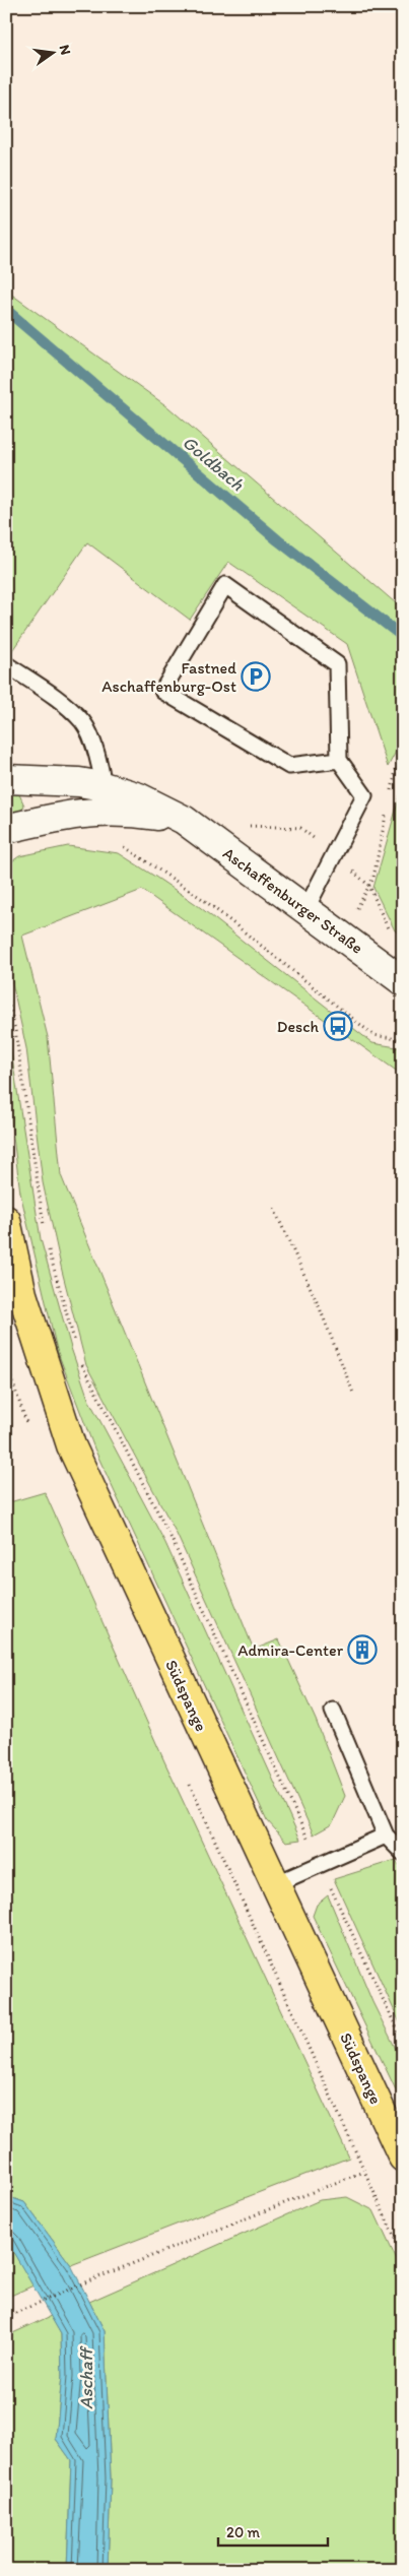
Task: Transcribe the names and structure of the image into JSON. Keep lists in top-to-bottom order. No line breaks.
{"streets":{"main road":["Südspange"],"street":["Aschaffenburger Straße"]},"water":["Goldbach","Aschaff"],"places":{"parking":["Fastned Aschaffenburg-Ost"],"bus stop":["Desch"],"building":["Admira-Center"]},"scale_bar":"20 m","north":"right"}
